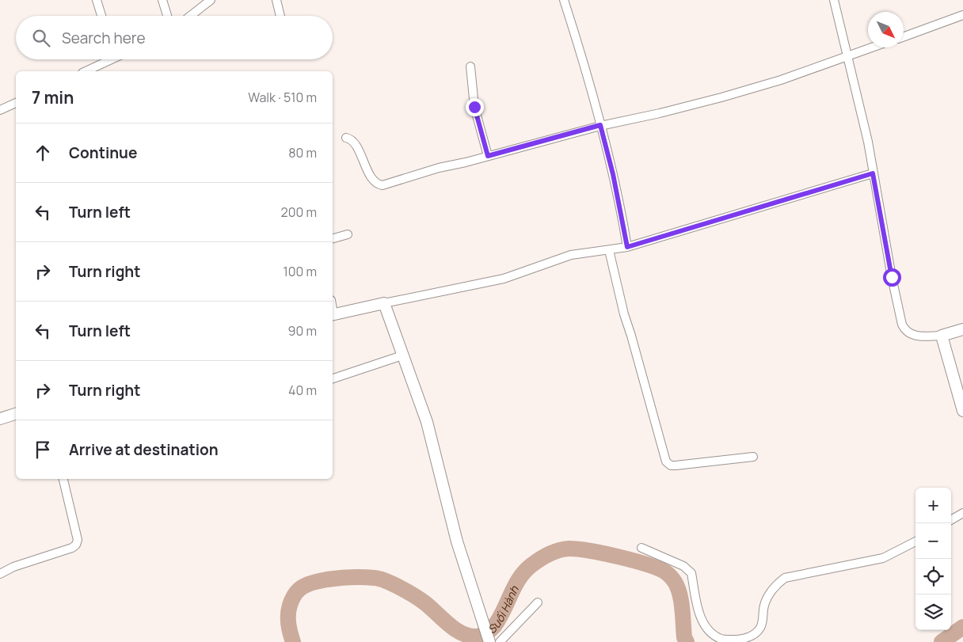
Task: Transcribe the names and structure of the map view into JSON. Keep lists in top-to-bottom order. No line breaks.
{"water":["Suối Hành"],"north":"bottom right","page":{"search":"Search here","heading":["7 min","Walk · 510 m"],"list":[["Continue","80 m"],["Turn left","200 m"],["Turn right","100 m"],["Turn left","90 m"],["Turn right","40 m"],"Arrive at destination"],"map_buttons":["+","−"]}}
